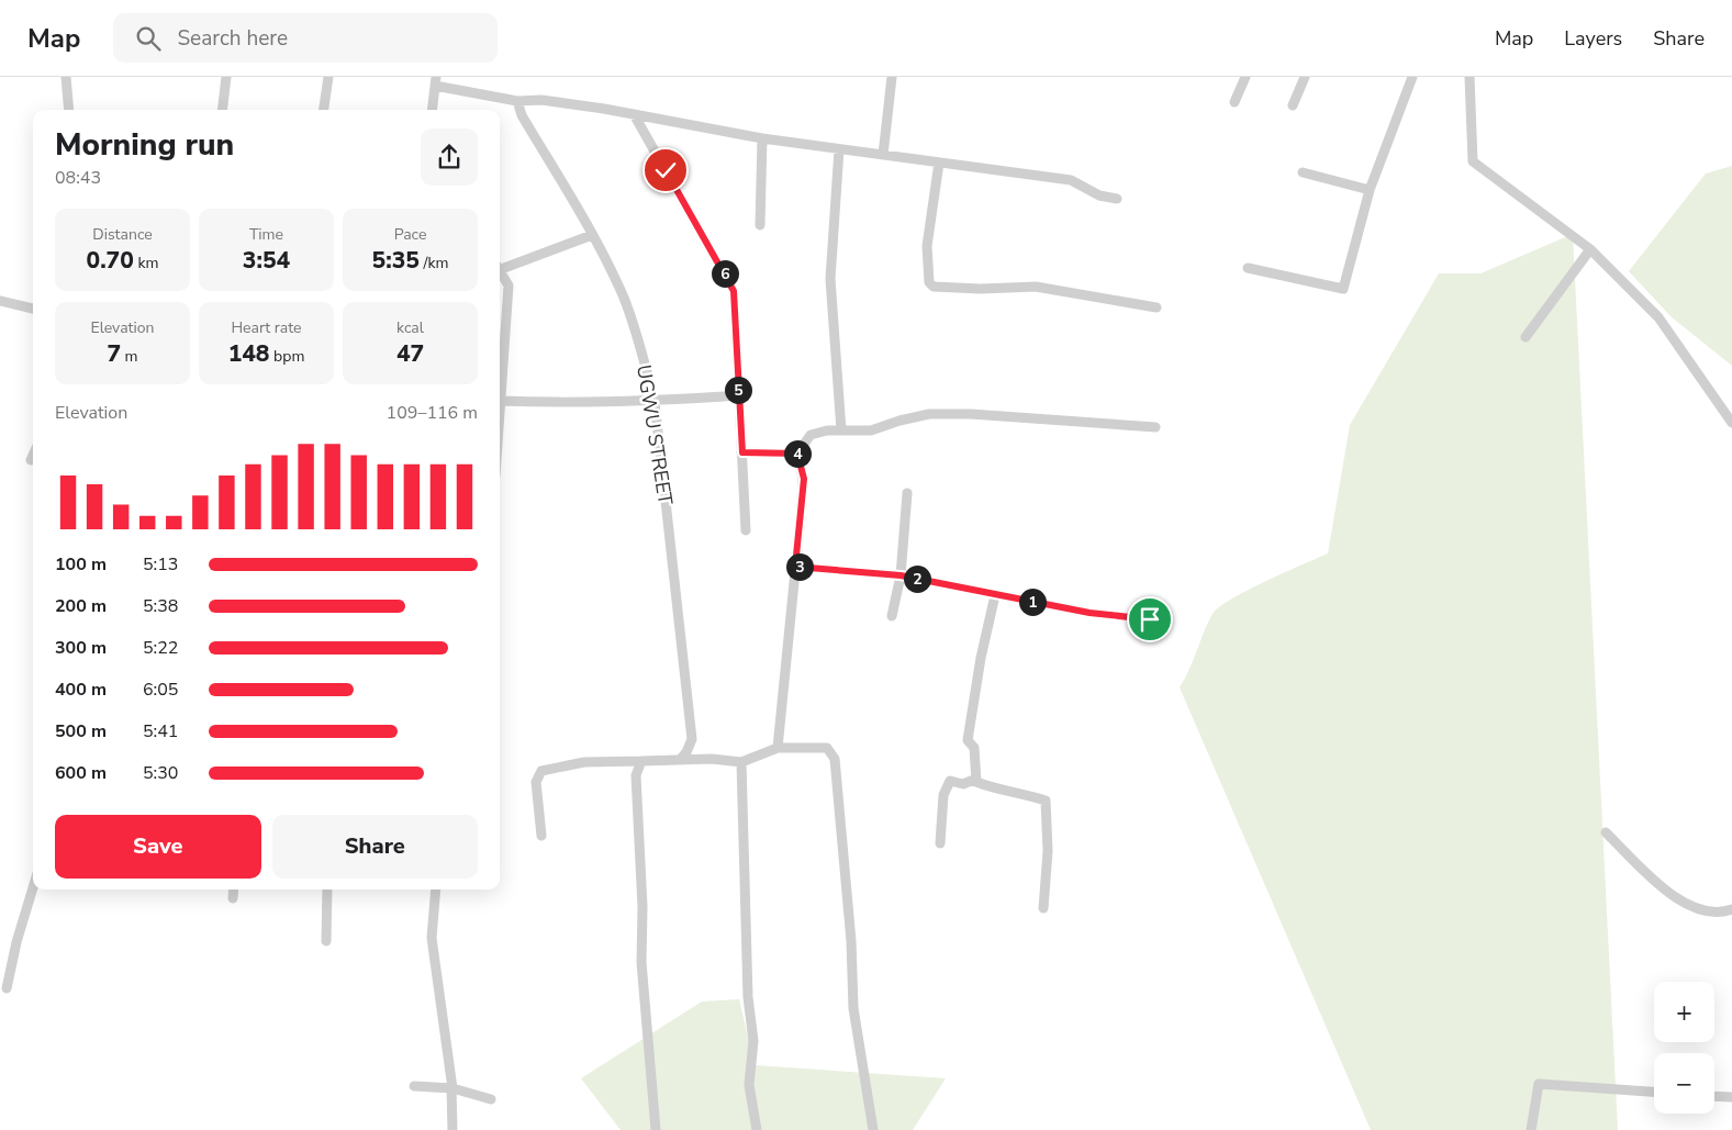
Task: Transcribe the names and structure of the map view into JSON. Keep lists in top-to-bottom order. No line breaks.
{"streets":{"street":["UGWU STREET"]},"page":{"header":"Map","search":"Search here","nav":["Map","Layers","Share"],"heading":["Morning run","08:43"],"stats":[["Distance","0.70 km"],["Time","3:54"],["Pace","5:35 /km"],["Elevation","7 m"],["Heart rate","148 bpm"],["kcal","47"]],"pins":["6","5","4","3","2","1"],"chart":["Elevation","109–116 m"],"list":[{"name":"100 m","note":"5:13"},{"name":"200 m","note":"5:38"},{"name":"300 m","note":"5:22"},{"name":"400 m","note":"6:05"},{"name":"500 m","note":"5:41"},{"name":"600 m","note":"5:30"}],"buttons":["Save","Share"],"map_buttons":["+","−"]}}
